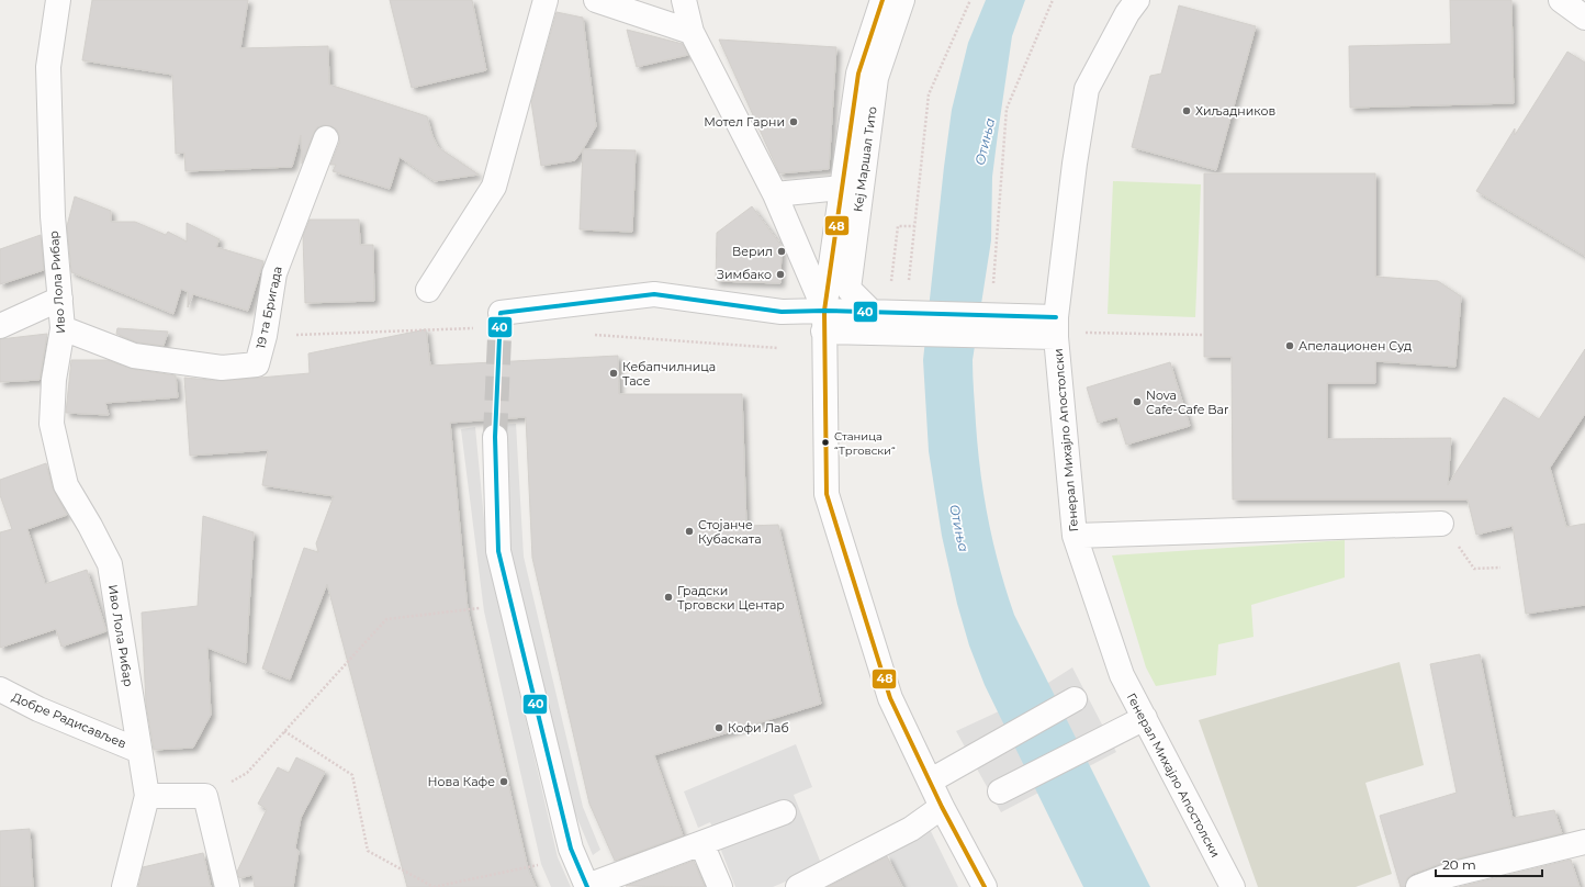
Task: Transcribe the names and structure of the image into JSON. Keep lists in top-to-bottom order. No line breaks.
{"streets":{"street":["Кеј Маршал Тито","Иво Лола Рибар","19 та Бригада","Генерал Михајло Апостолски","Добре Радисављев"]},"crossings":[["Иво Лола Рибар","19 та Бригада"],["Иво Лола Рибар","Добре Радисављев"]],"water":["Отиња"],"places":["Хиљадников","Мотел Гарни","Верил","Зимбако","Апелационен Суд","Кебапчилница Тасе","Nova Cafe-Cafe Bar","Станица “Трговски“","Стојанче Кубаската","Градски Трговски Центар","Кофи Лаб","Нова Кафе"],"lines":["transit line 48","transit line 40"],"scale_bar":"20 m"}
